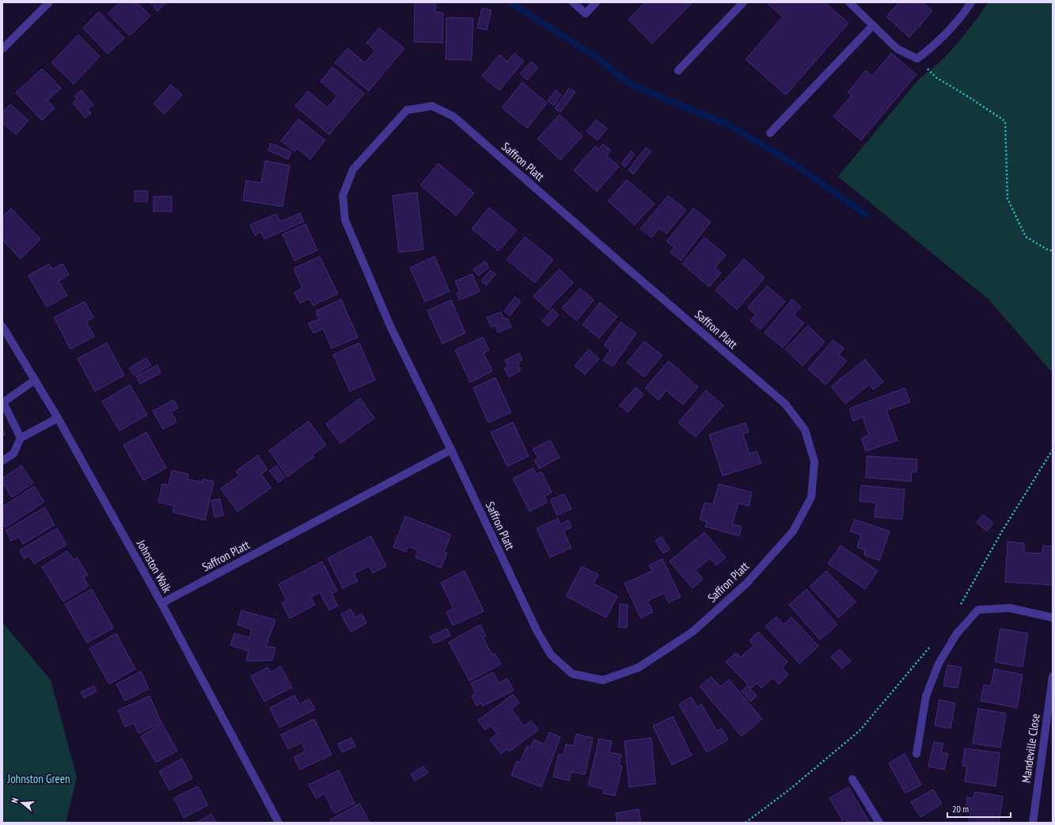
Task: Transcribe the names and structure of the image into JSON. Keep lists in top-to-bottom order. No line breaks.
{"streets":{"street":["Saffron Platt","Johnston Walk","Mandeville Close"]},"crossings":[["Saffron Platt","Johnston Walk"]],"parks":["Johnston Green"],"scale_bar":"20 m","north":"left"}
